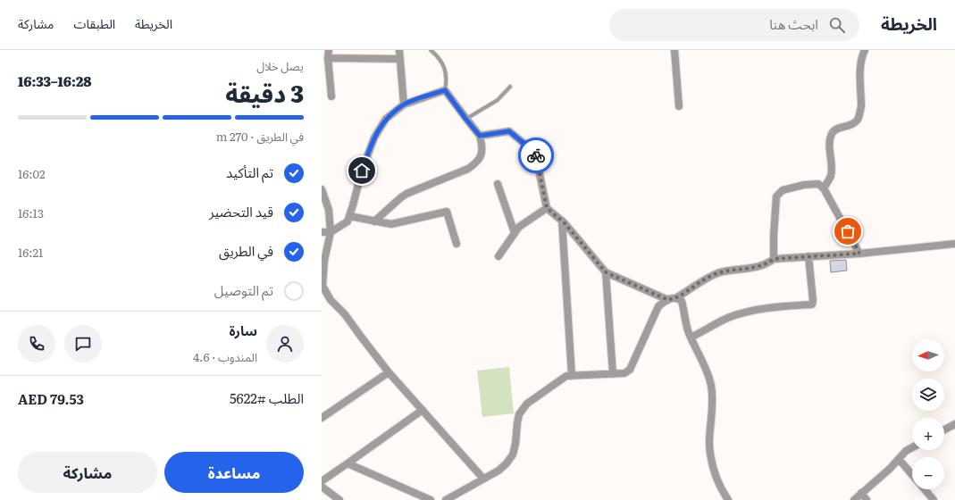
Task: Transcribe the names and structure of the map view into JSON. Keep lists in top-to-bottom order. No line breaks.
{"north":"left","page":{"header":"الخريطة","search":"ابحث هنا","nav":["الخريطة","الطبقات","مشاركة"],"heading":["3 دقيقة","يصل خلال","16:28–16:33"],"panel":["سارة","المندوب · 4.6","الطلب #5622","AED 79.53"],"bar":"في الطريق · 270 m","list":[["تم التأكيد","16:02"],["قيد التحضير","16:13"],["في الطريق","16:21"],"تم التوصيل"],"map_buttons":["+","−"],"buttons":["مساعدة","مشاركة"]}}
